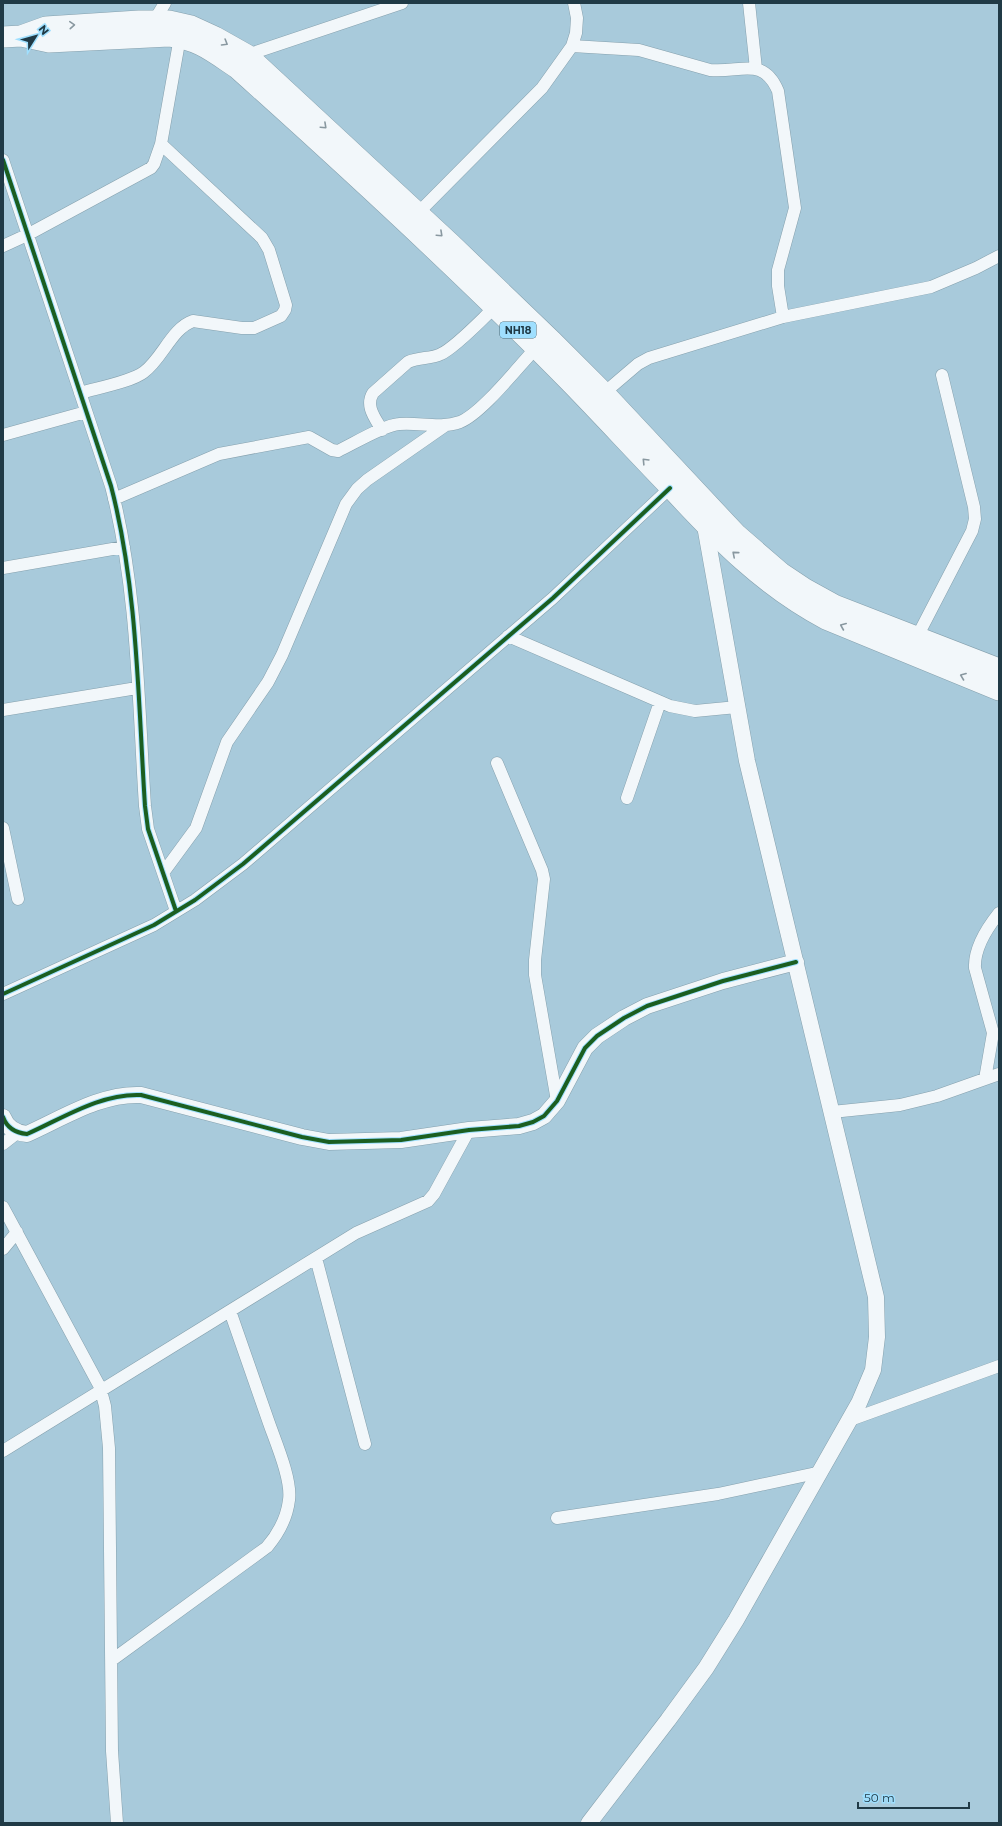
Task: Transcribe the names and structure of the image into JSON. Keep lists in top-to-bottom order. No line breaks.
{"streets":{"highway":["NH18"]},"scale_bar":"50 m","north":"top right"}
